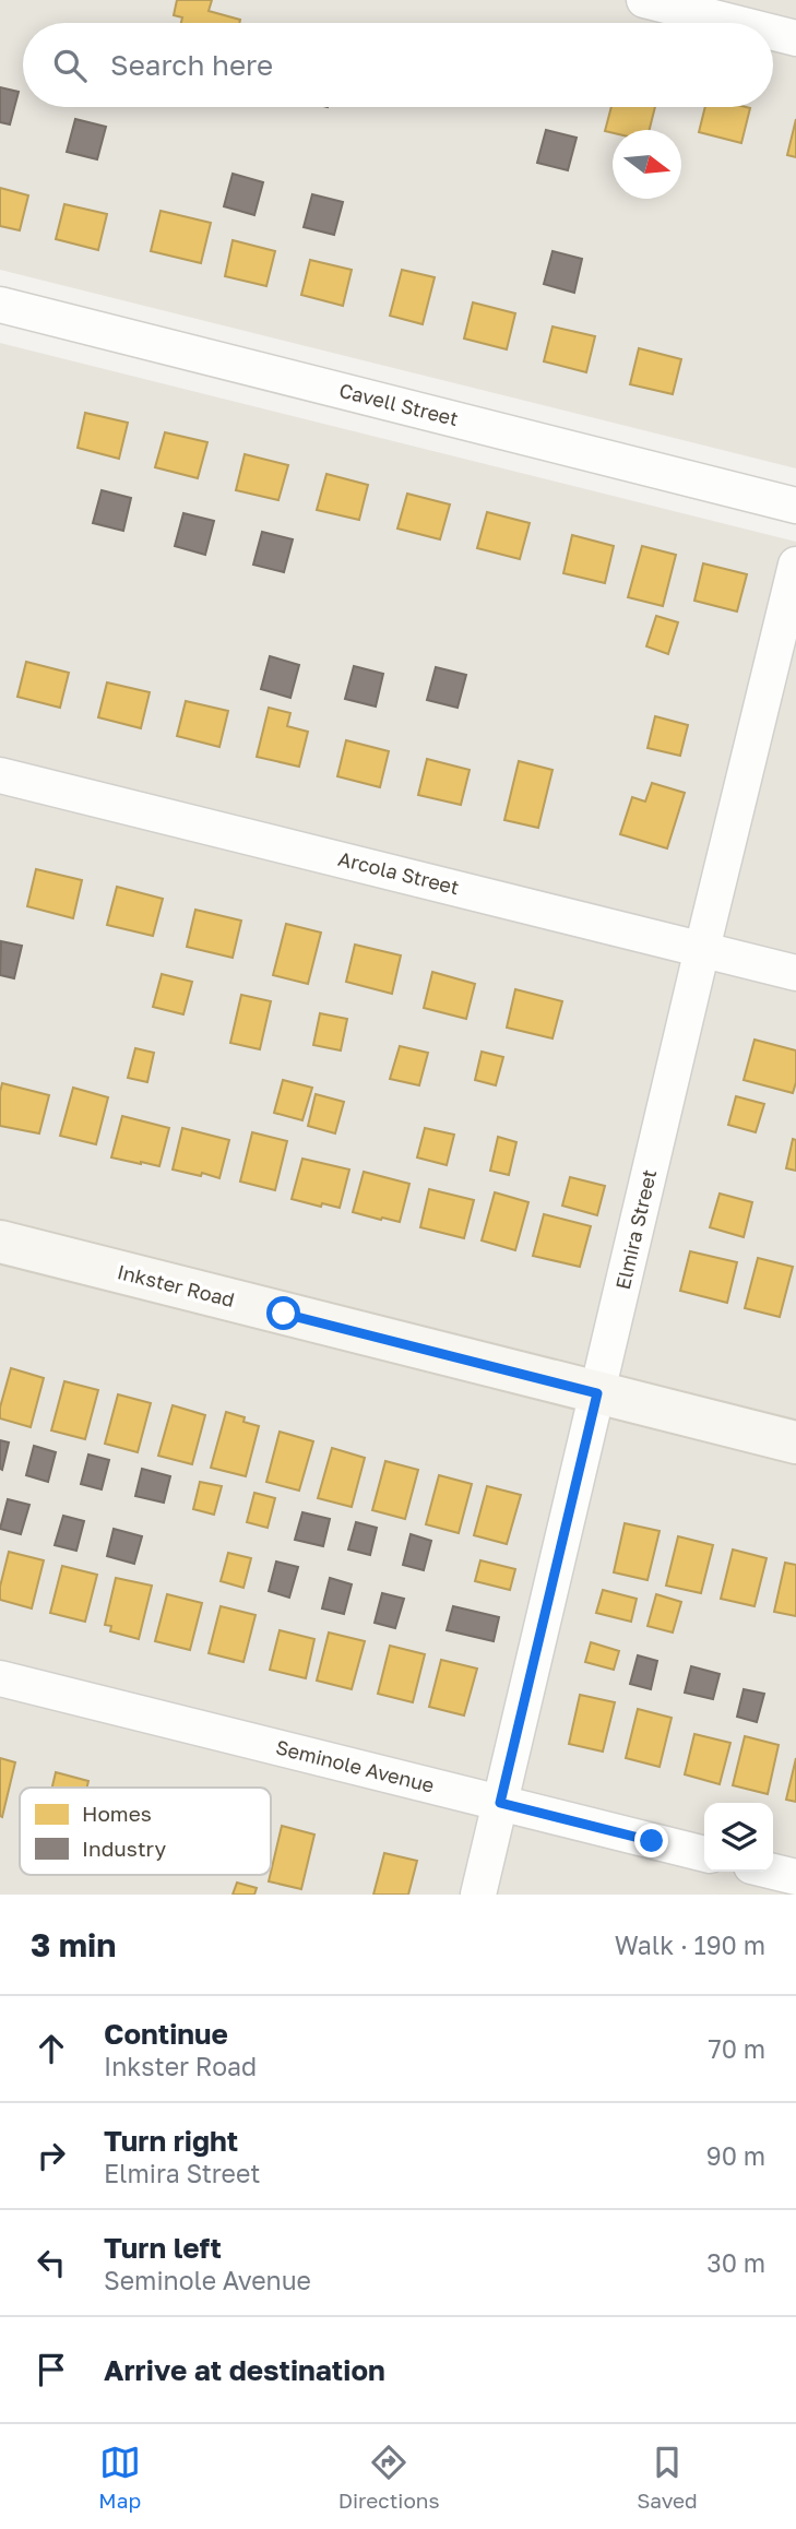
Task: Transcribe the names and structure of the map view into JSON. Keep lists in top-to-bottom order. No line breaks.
{"streets":{"main road":["Inkster Road"],"street":["Cavell Street","Arcola Street","Elmira Street","Seminole Avenue"]},"crossings":[["Arcola Street","Elmira Street"],["Elmira Street","Inkster Road"],["Elmira Street","Seminole Avenue"]],"legend":["Homes","Industry"],"north":"right","page":{"search":"Search here","heading":["3 min","Walk · 190 m"],"list":[["Continue","Inkster Road","70 m"],["Turn right","Elmira Street","90 m"],["Turn left","Seminole Avenue","30 m"],"Arrive at destination"],"nav":["Map","Directions","Saved"]}}
